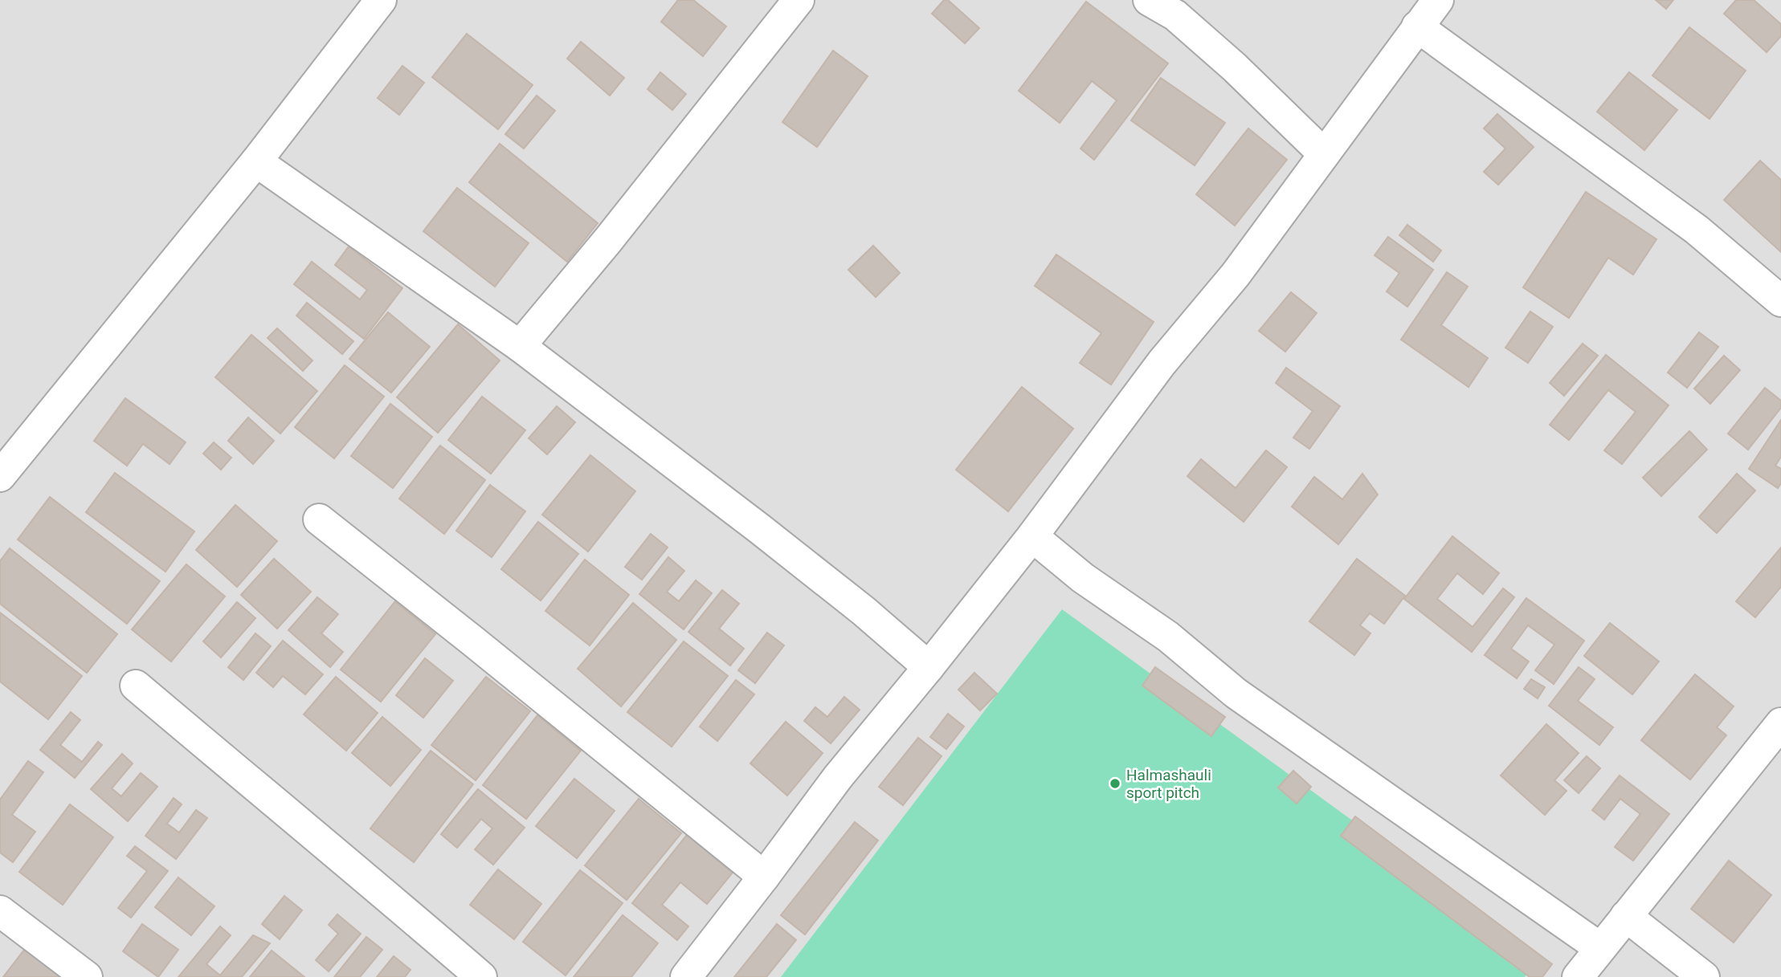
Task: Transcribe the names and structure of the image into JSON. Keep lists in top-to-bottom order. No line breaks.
{"places":["Halmashauli sport pitch"]}
